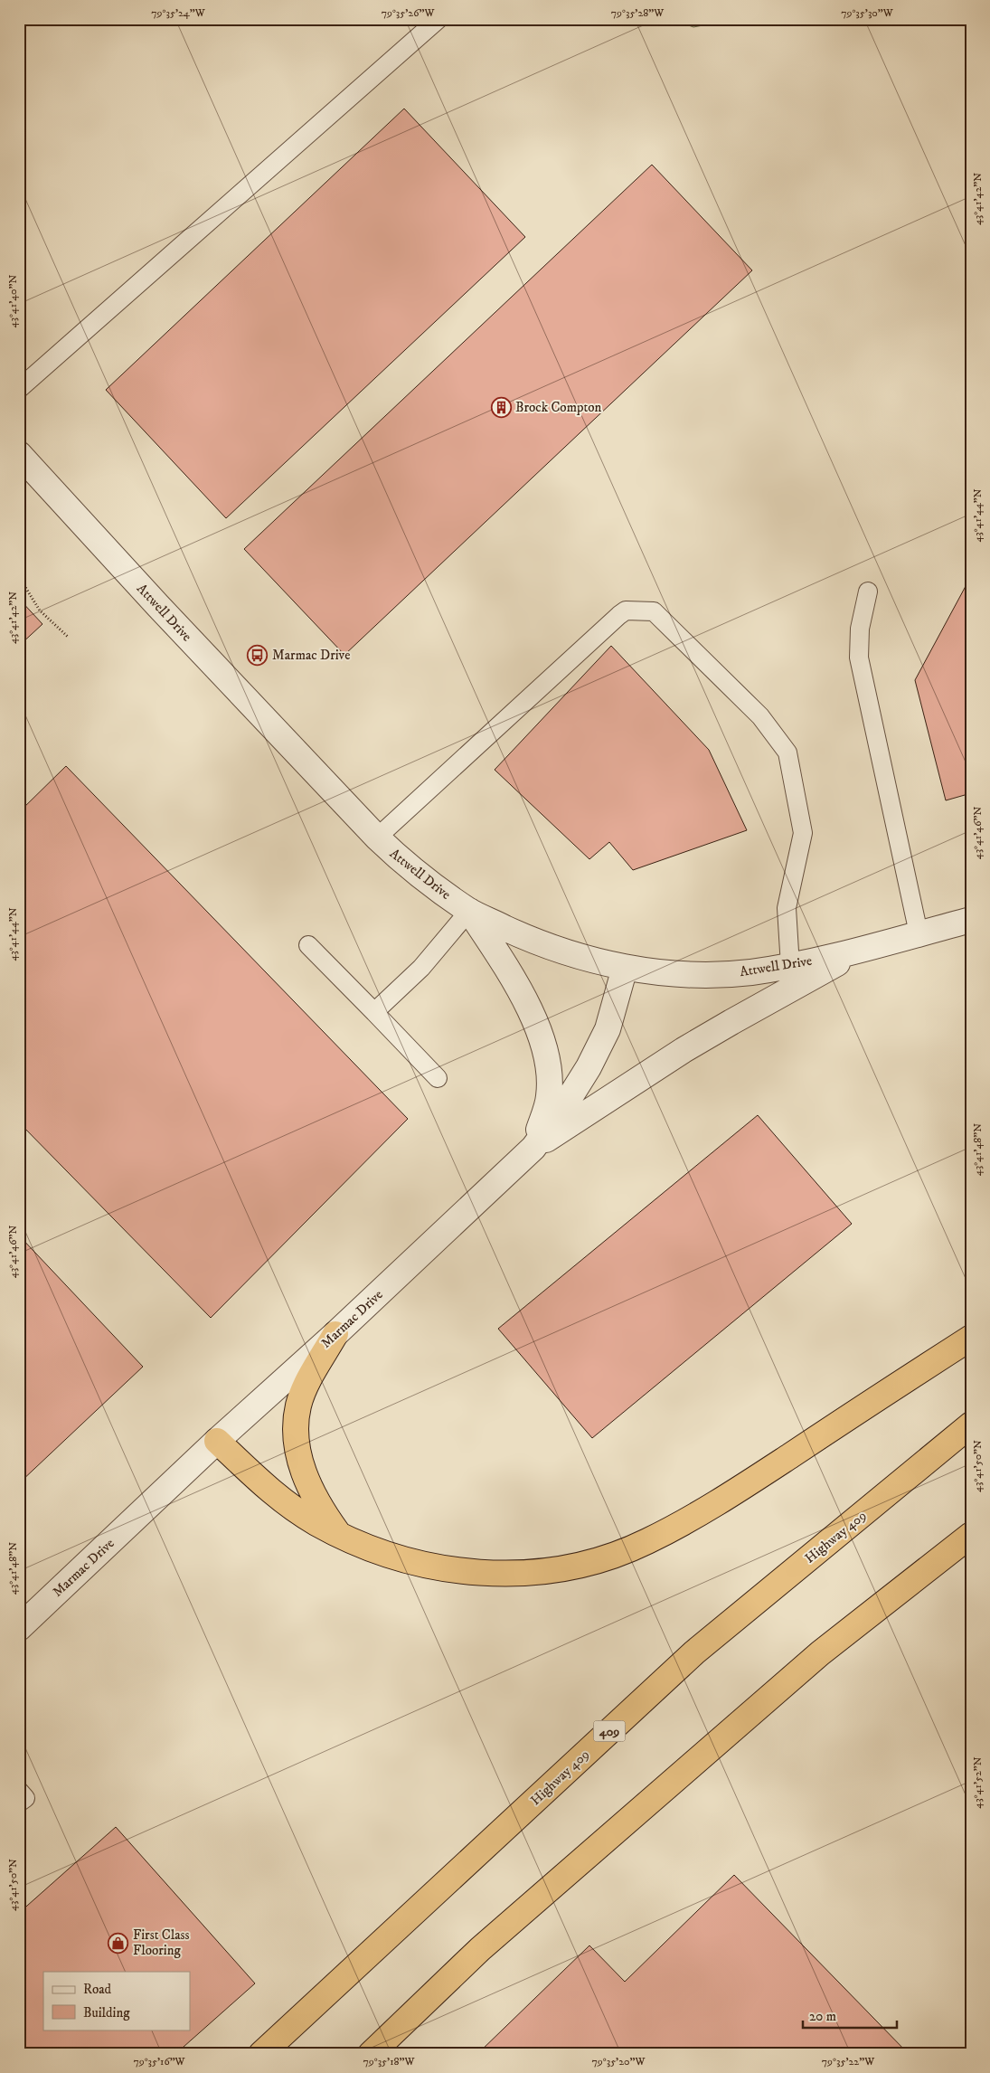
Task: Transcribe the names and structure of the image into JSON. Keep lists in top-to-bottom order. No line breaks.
{"streets":{"highway":["Highway 409","409"],"street":["Attwell Drive","Marmac Drive"]},"crossings":[["Attwell Drive","Marmac Drive"]],"places":{"building":["Brock Compton"],"bus stop":["Marmac Drive"],"shop":["First Class Flooring"]},"legend":["Road","Building"],"scale_bar":"20 m","coordinates":["79°35'24\"W","79°35'26\"W","79°35'28\"W","79°35'30\"W","43°41'42\"N","43°41'40\"N","43°41'44\"N","43°41'46\"N","43°41'48\"N","43°41'50\"N","43°41'52\"N","79°35'16\"W","79°35'18\"W","79°35'20\"W","79°35'22\"W"]}
